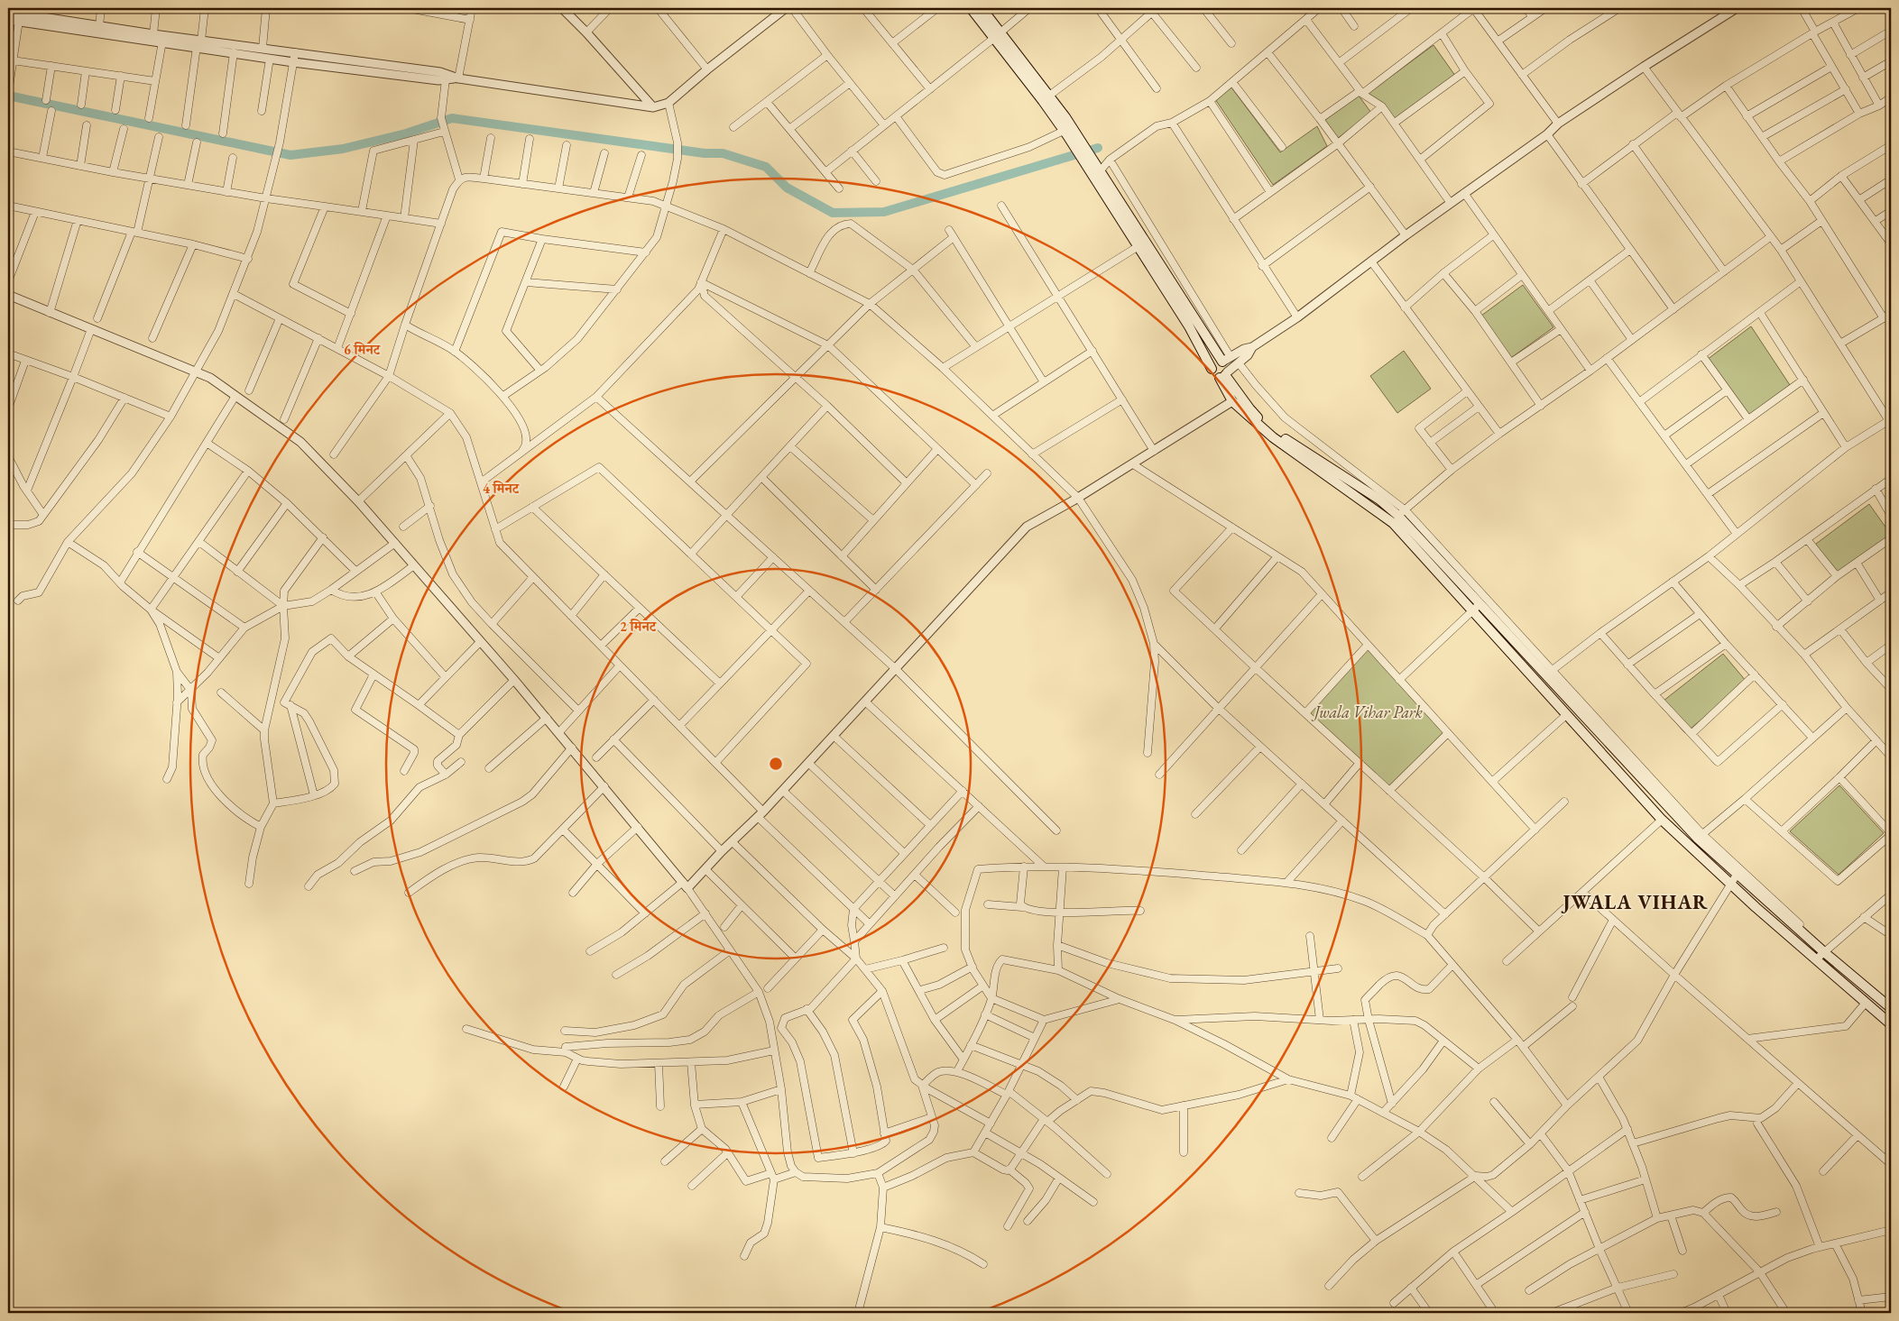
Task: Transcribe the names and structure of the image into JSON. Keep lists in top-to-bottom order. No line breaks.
{"districts":["JWALA VIHAR"],"parks":["Jwala Vihar Park"],"rings":["6 मिनट","4 मिनट","2 मिनट"]}
